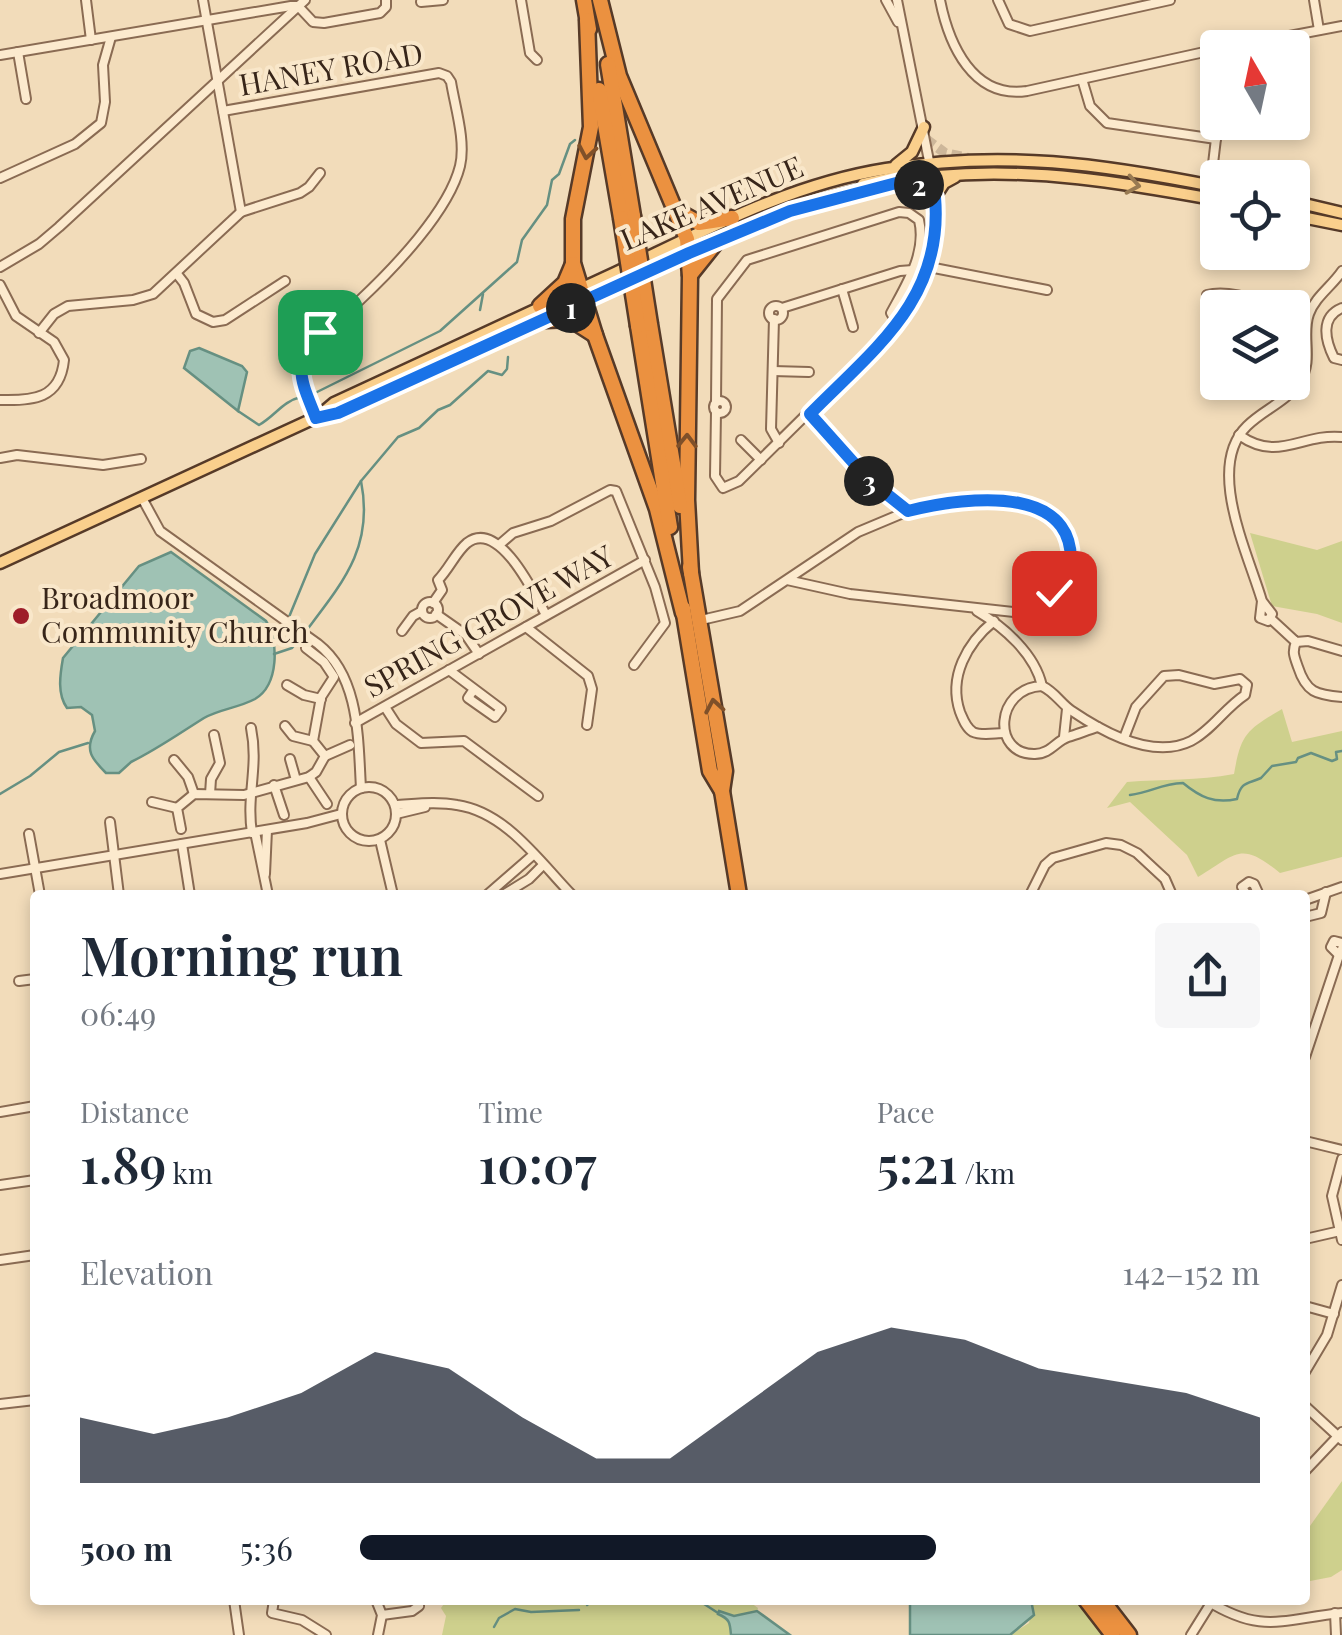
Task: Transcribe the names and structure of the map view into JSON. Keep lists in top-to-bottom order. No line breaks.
{"streets":{"main road":["LAKE AVENUE"],"street":["HANEY ROAD","SPRING GROVE WAY"]},"crossings":[["HANEY ROAD","LAKE AVENUE"]],"places":["Broadmoor Community Church"],"north":"top","page":{"pins":["2","1","3"],"heading":["Morning run","06:49"],"stats":[["Distance","1.89 km"],["Time","10:07"],["Pace","5:21 /km"]],"chart":["Elevation","142–152 m"],"list":[{"name":"500 m","note":"5:36"}]}}
